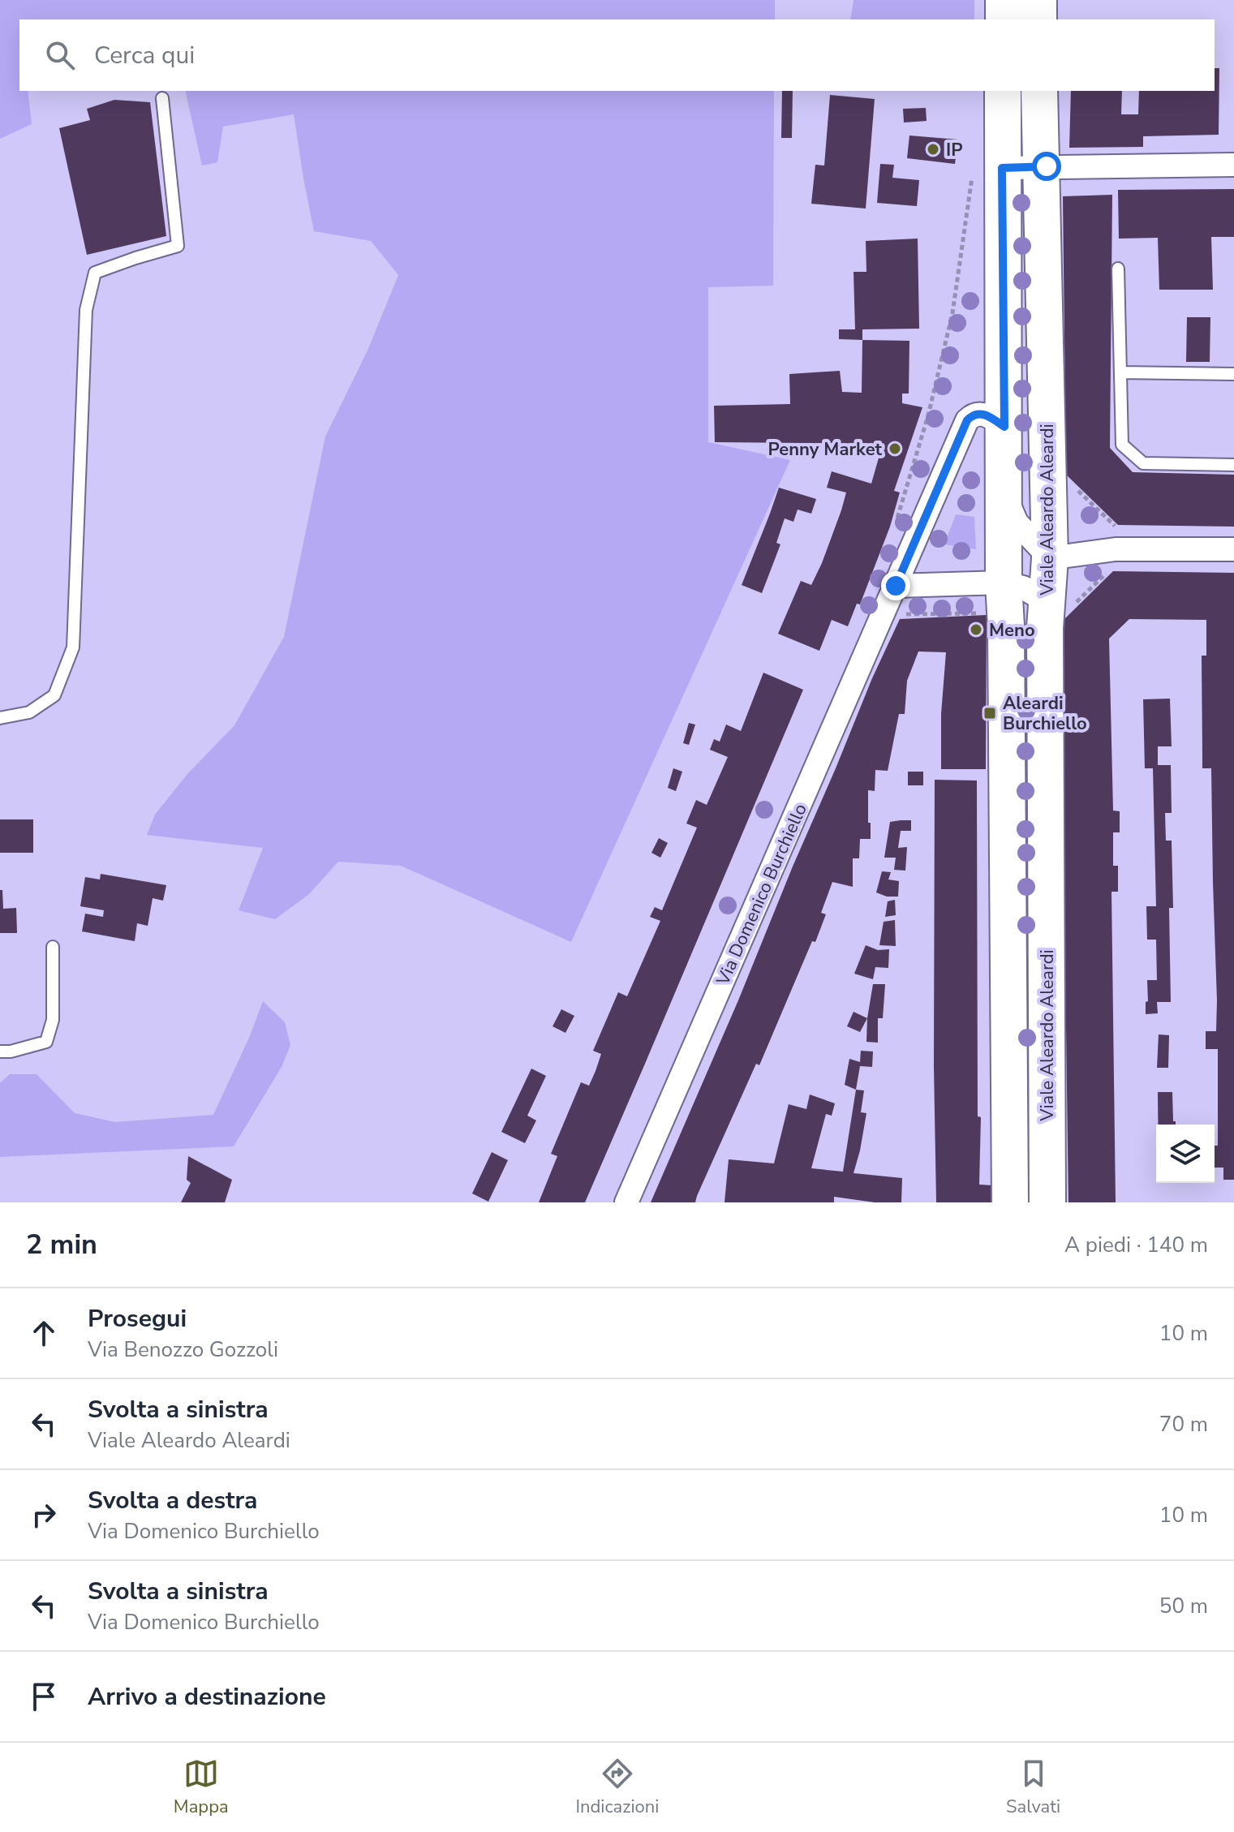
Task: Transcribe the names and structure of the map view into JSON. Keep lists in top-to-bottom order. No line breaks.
{"streets":{"main road":["Viale Aleardo Aleardi"],"street":["Via Domenico Burchiello"]},"crossings":[["Viale Aleardo Aleardi","Via Domenico Burchiello"]],"places":{"other":["IP","Penny Market","Meno"],"transit":["Aleardi Burchiello"]},"page":{"search":"Cerca qui","heading":["2 min","A piedi · 140 m"],"list":[["Prosegui","Via Benozzo Gozzoli","10 m"],["Svolta a sinistra","Viale Aleardo Aleardi","70 m"],["Svolta a destra","Via Domenico Burchiello","10 m"],["Svolta a sinistra","Via Domenico Burchiello","50 m"],"Arrivo a destinazione"],"nav":["Mappa","Indicazioni","Salvati"]}}
